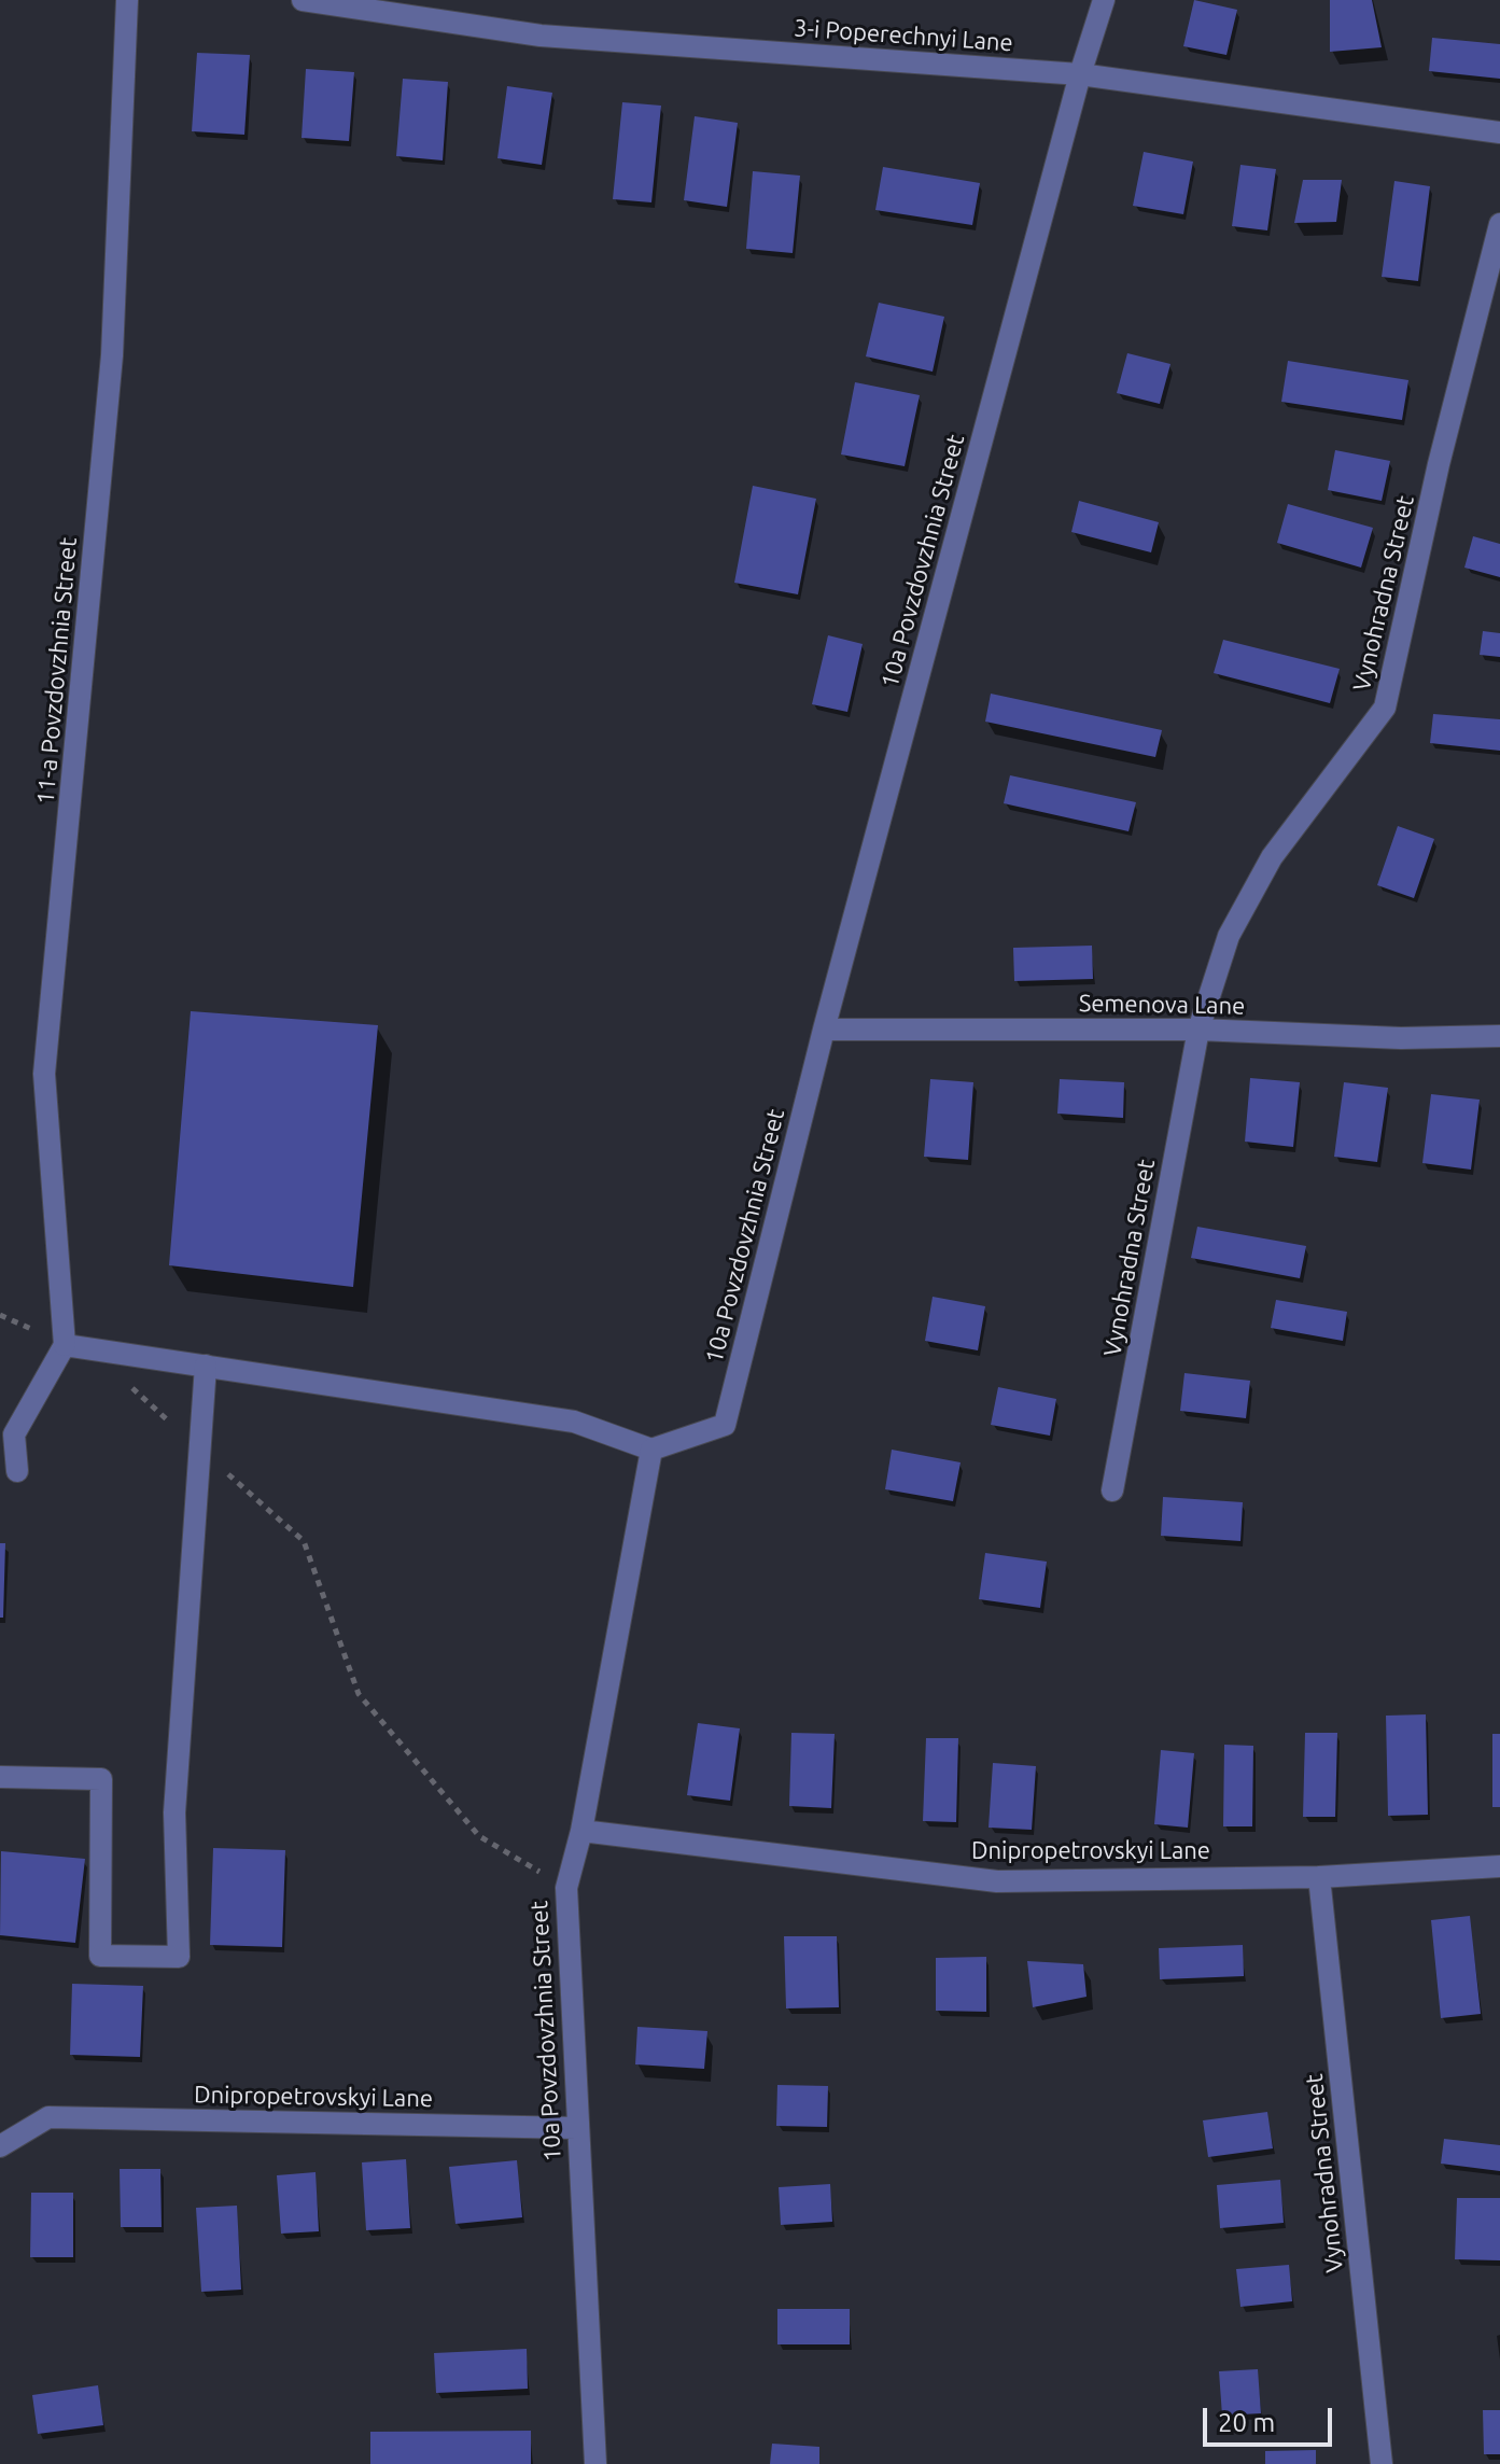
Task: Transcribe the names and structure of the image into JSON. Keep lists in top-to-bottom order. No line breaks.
{"streets":{"street":["3-i Poperechnyi Lane","10a Povzdovzhnia Street","Vynohradna Street","11-a Povzdovzhnia Street","Semenova Lane","Dnipropetrovskyi Lane"]},"crossings":[["3-i Poperechnyi Lane","10a Povzdovzhnia Street"],["10a Povzdovzhnia Street","Semenova Lane"],["10a Povzdovzhnia Street","Dnipropetrovskyi Lane"],["Vynohradna Street","Semenova Lane"],["Vynohradna Street","Dnipropetrovskyi Lane"]],"scale_bar":"20 m"}
